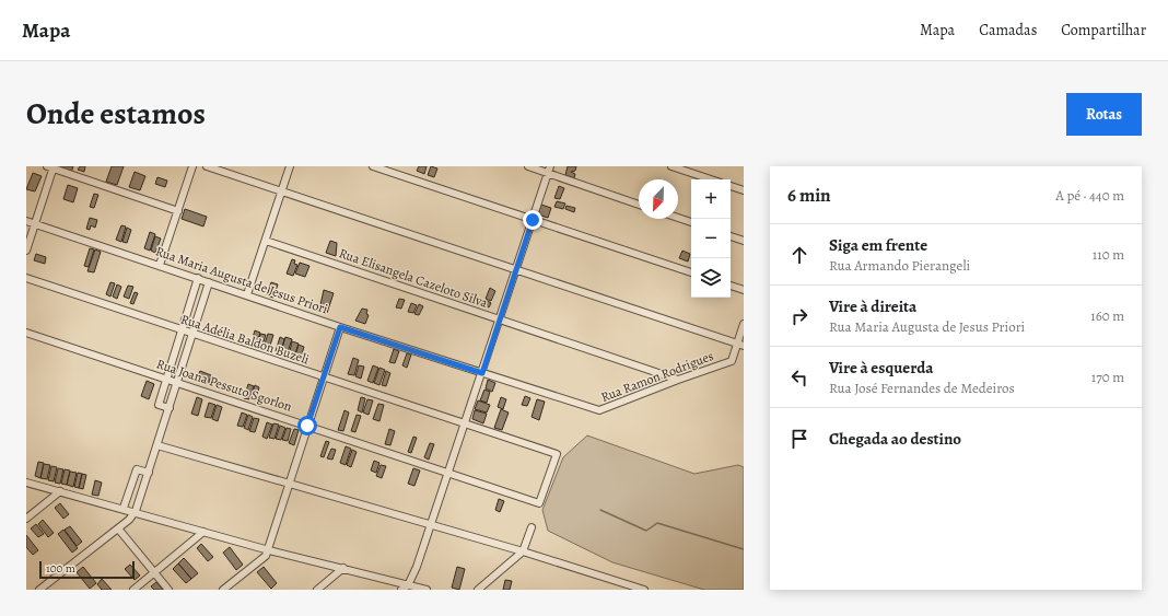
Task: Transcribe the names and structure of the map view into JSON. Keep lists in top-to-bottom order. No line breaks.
{"streets":{"street":["Rua Elisangela Cazeloto Silva","Rua Maria Augusta de Jesus Priori","Rua Adélia Baldon Buzeli","Rua Ramon Rodrigues","Rua Joana Pessuto Sgorlon"]},"crossings":[["Rua Elisangela Cazeloto Silva","Rua Ramon Rodrigues"],["Rua Maria Augusta de Jesus Priori","Rua Ramon Rodrigues"],["Rua Adélia Baldon Buzeli","Rua Joana Pessuto Sgorlon"]],"scale_bar":"100 m","north":"bottom left","page":{"header":"Mapa","nav":["Mapa","Camadas","Compartilhar"],"title":"Onde estamos","buttons":"Rotas","heading":["6 min","A pé · 440 m"],"map_buttons":["+","−"],"list":[["Siga em frente","Rua Armando Pierangeli","110 m"],["Vire à direita","Rua Maria Augusta de Jesus Priori","160 m"],["Vire à esquerda","Rua José Fernandes de Medeiros","170 m"],"Chegada ao destino"],"scale":"100 m"}}
